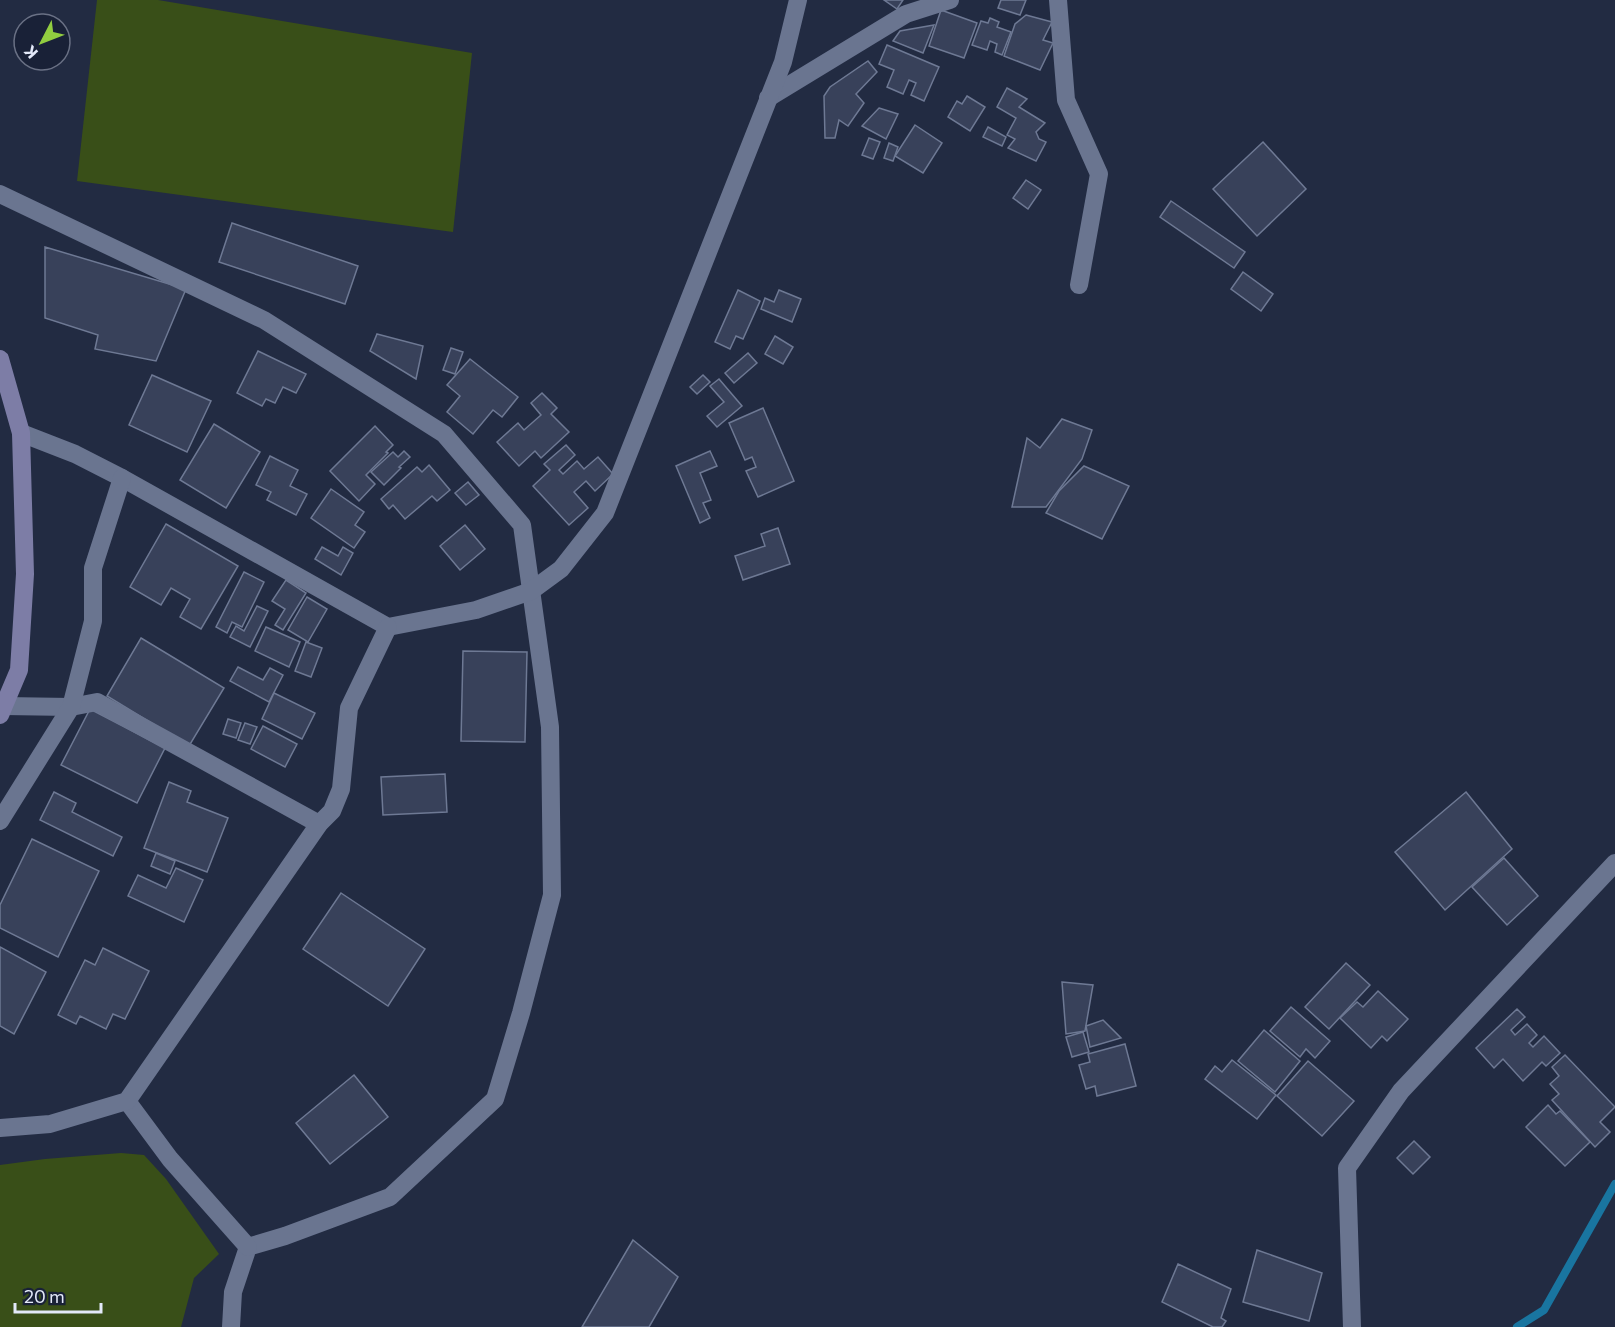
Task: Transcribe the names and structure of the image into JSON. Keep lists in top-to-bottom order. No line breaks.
{"scale_bar":"20 m","north":"bottom left"}
